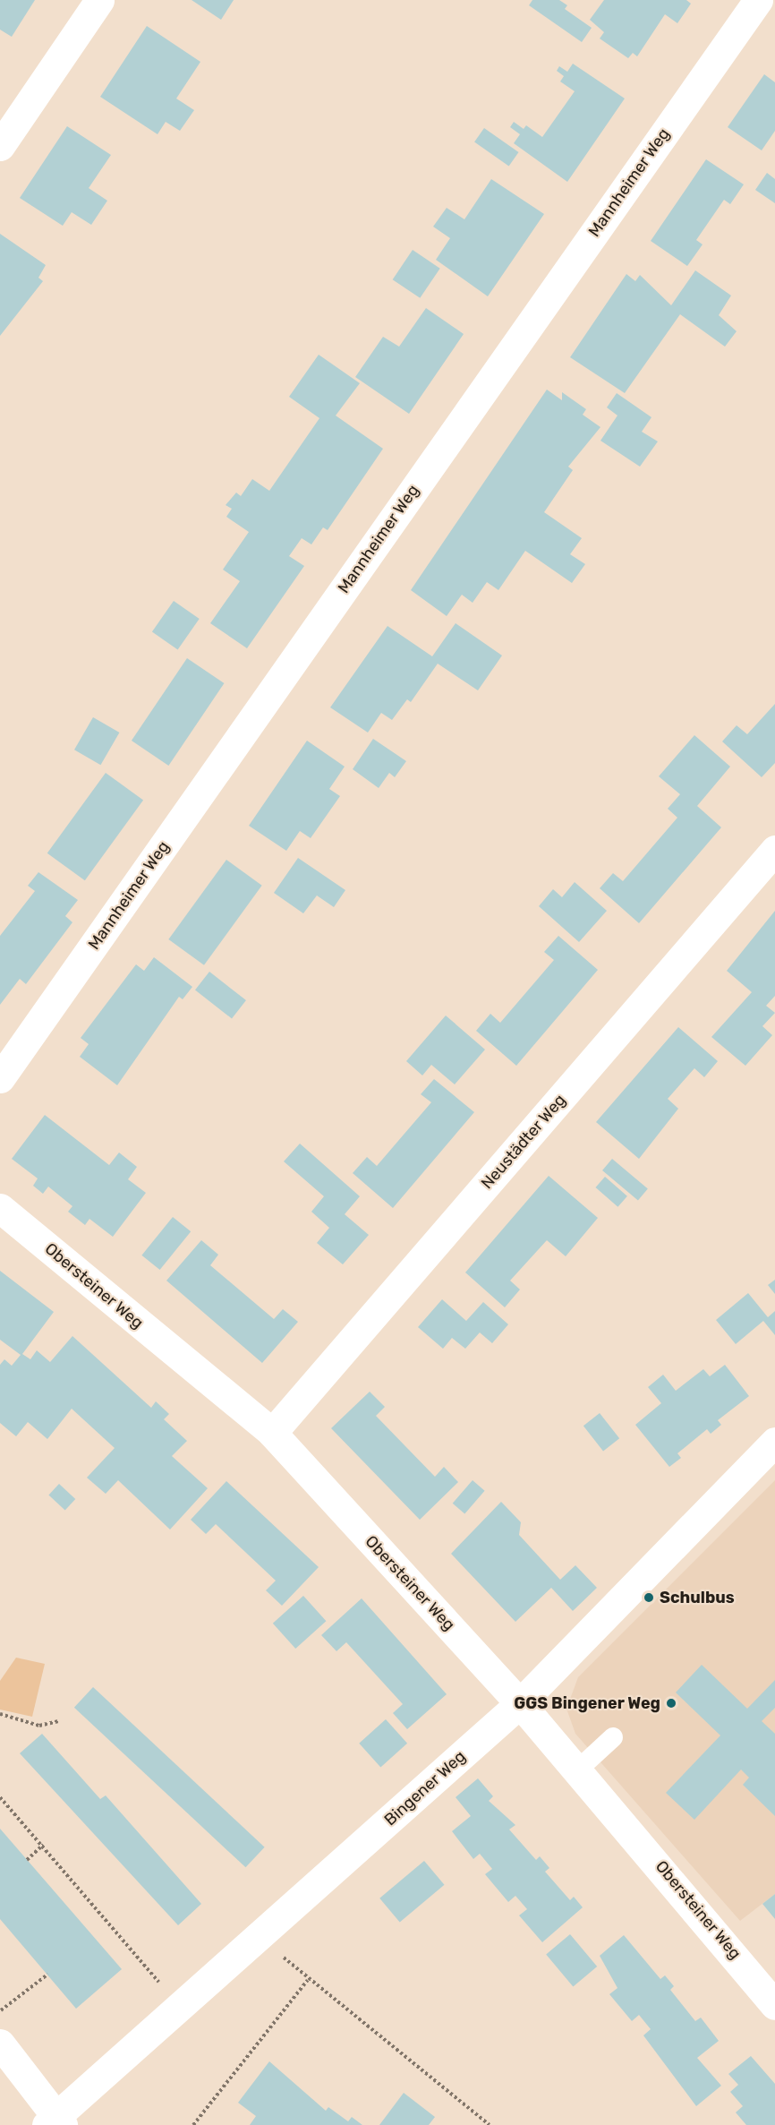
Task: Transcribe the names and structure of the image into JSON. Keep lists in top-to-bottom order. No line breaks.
{"streets":{"street":["Mannheimer Weg","Neustädter Weg","Obersteiner Weg","Bingener Weg"]},"crossings":[["Neustädter Weg","Obersteiner Weg"],["Obersteiner Weg","Bingener Weg"]],"places":["Schulbus","GGS Bingener Weg"]}
